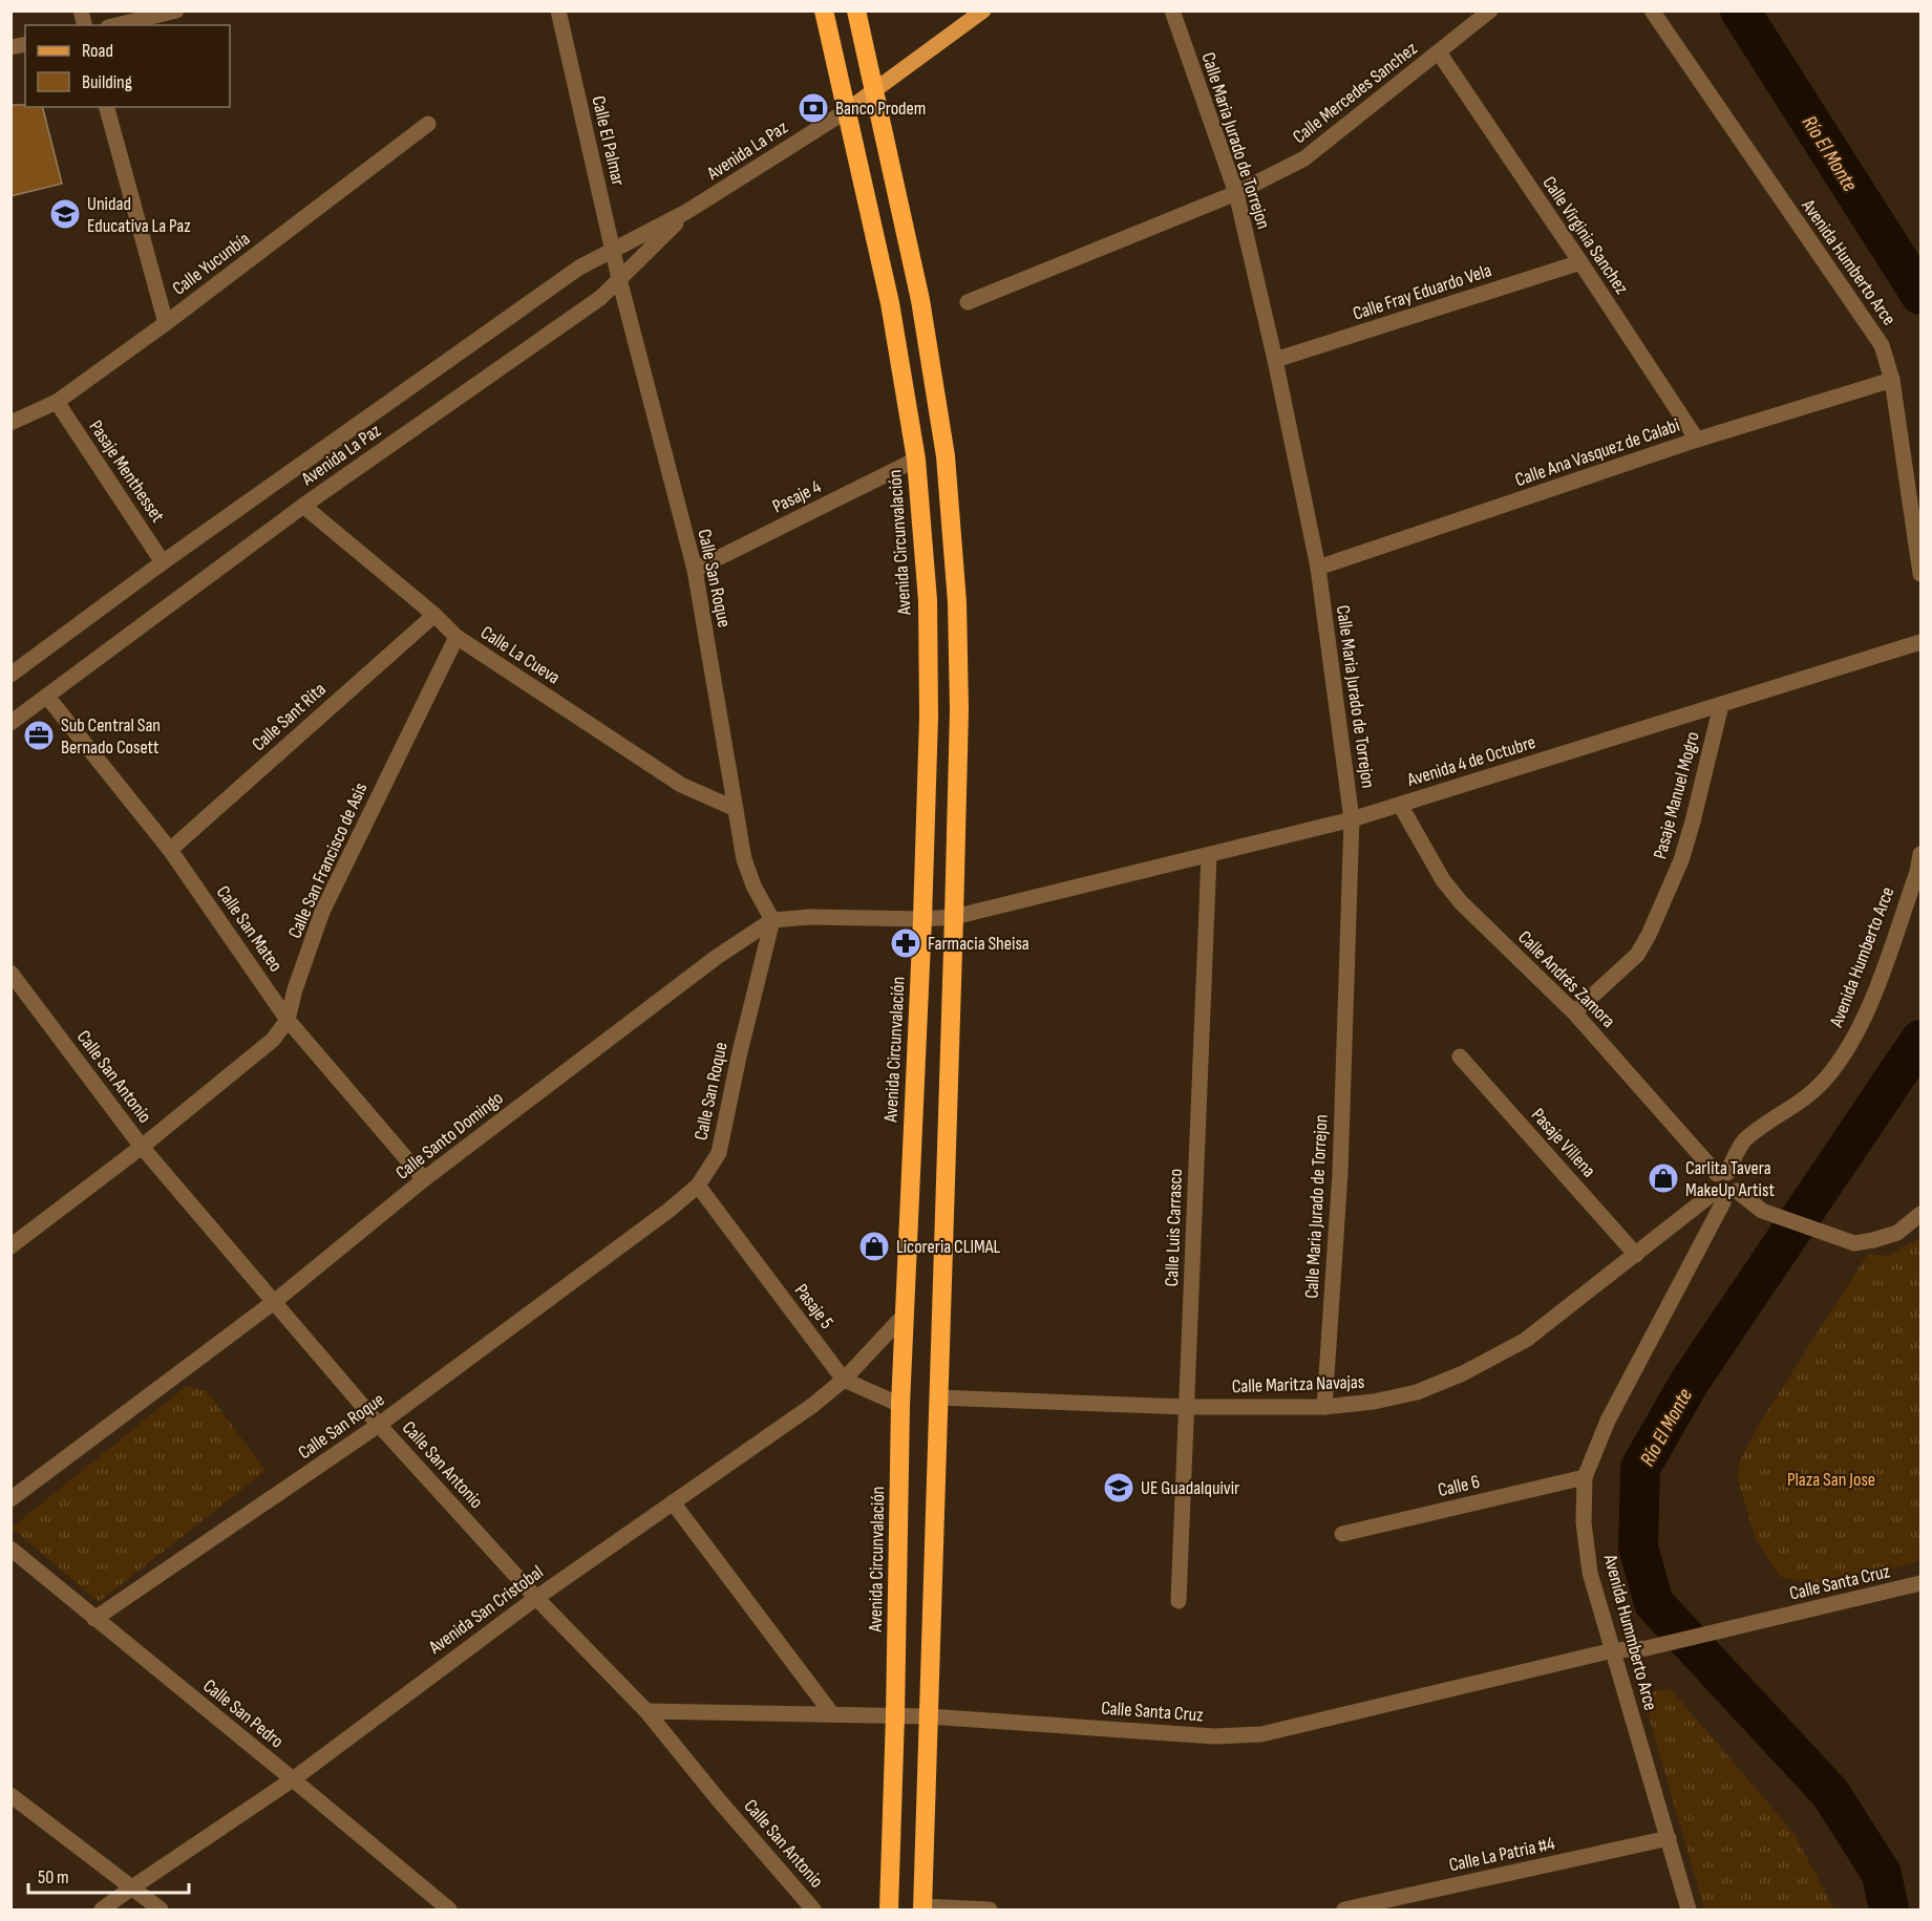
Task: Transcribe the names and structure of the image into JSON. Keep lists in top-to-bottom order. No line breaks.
{"streets":{"highway":["Avenida Circunvalación"],"main road":["Avenida La Paz"],"street":["Calle Mercedes Sanchez","Calle El Palmar","Calle Maria Jurado de Torrejon","Calle Virginia Sanchez","Avenida Humberto Arce","Calle Yucunbía","Calle Fray Eduardo Vela","Calle Ana Vasquez de Calabi","Pasaje Menthesset","Pasaje 4","Calle San Roque","Calle La Cueva","Calle Sant Rita","Avenida 4 de Octubre","Pasaje Manuel Mogro","Calle San Francisco de Asis","Calle San Mateo","Calle Andrés Zamora","Calle San Antonio","Calle Santo Domingo","Pasaje Villena","Calle Luis Carrasco","Pasaje 5","Calle Maritza Navajas","Calle 6","Calle Santa Cruz","Avenida San Cristobal","Avenida Hummberto Arce","Calle San Pedro","Calle La Patria #4"]},"crossings":[["Calle Mercedes Sanchez","Calle Maria Jurado de Torrejon"],["Calle Mercedes Sanchez","Calle Virginia Sanchez"],["Calle El Palmar","Avenida La Paz"],["Calle El Palmar","Calle San Roque"],["Calle Maria Jurado de Torrejon","Calle Fray Eduardo Vela"],["Calle Maria Jurado de Torrejon","Calle Ana Vasquez de Calabi"],["Calle Maria Jurado de Torrejon","Avenida 4 de Octubre"],["Calle Maria Jurado de Torrejon","Calle Maritza Navajas"],["Avenida La Paz","Pasaje Menthesset"],["Avenida La Paz","Avenida Circunvalación"],["Avenida La Paz","Calle San Roque"],["Avenida La Paz","Calle La Cueva"],["Avenida La Paz","Calle San Mateo"],["Calle Virginia Sanchez","Calle Fray Eduardo Vela"],["Calle Virginia Sanchez","Calle Ana Vasquez de Calabi"],["Avenida Humberto Arce","Calle Ana Vasquez de Calabi"],["Avenida Humberto Arce","Calle Andrés Zamora"],["Avenida Humberto Arce","Calle Maritza Navajas"],["Avenida Humberto Arce","Avenida Hummberto Arce"],["Calle Yucunbía","Pasaje Menthesset"],["Pasaje 4","Avenida Circunvalación"],["Pasaje 4","Calle San Roque"],["Avenida Circunvalación","Calle Santo Domingo"],["Avenida Circunvalación","Calle Santa Cruz"],["Calle San Roque","Calle La Cueva"],["Calle San Roque","Calle San Antonio"],["Calle San Roque","Calle Santo Domingo"],["Calle San Roque","Pasaje 5"],["Calle San Roque","Calle San Pedro"],["Calle La Cueva","Calle Sant Rita"],["Calle La Cueva","Calle San Francisco de Asis"],["Calle Sant Rita","Calle San Mateo"],["Avenida 4 de Octubre","Pasaje Manuel Mogro"],["Avenida 4 de Octubre","Calle Andrés Zamora"],["Avenida 4 de Octubre","Calle Santo Domingo"],["Avenida 4 de Octubre","Calle Luis Carrasco"],["Pasaje Manuel Mogro","Calle Andrés Zamora"],["Calle San Francisco de Asis","Calle San Mateo"],["Calle San Francisco de Asis","Calle San Antonio"],["Calle San Mateo","Calle Santo Domingo"],["Calle Andrés Zamora","Calle Maritza Navajas"],["Calle Andrés Zamora","Avenida Hummberto Arce"],["Calle San Antonio","Calle Santo Domingo"],["Calle San Antonio","Calle Santa Cruz"],["Calle San Antonio","Avenida San Cristobal"],["Pasaje Villena","Calle Maritza Navajas"],["Calle Luis Carrasco","Calle Maritza Navajas"],["Pasaje 5","Avenida San Cristobal"],["Calle Maritza Navajas","Avenida Hummberto Arce"],["Calle 6","Avenida Hummberto Arce"],["Calle Santa Cruz","Avenida Hummberto Arce"],["Avenida San Cristobal","Calle San Pedro"],["Avenida Hummberto Arce","Calle La Patria #4"]],"water":["Río El Monte"],"parks":["Plaza San Jose"],"places":{"bank":["Banco Prodem"],"school or university":["Unidad Educativa La Paz","UE Guadalquivir"],"office":["Sub Central San Bernado Cosett"],"pharmacy":["Farmacia Sheisa"],"shop":["Carlita Tavera MakeUp Artist","Licoreria CLIMAL"]},"legend":["Road","Building"],"scale_bar":"50 m"}
